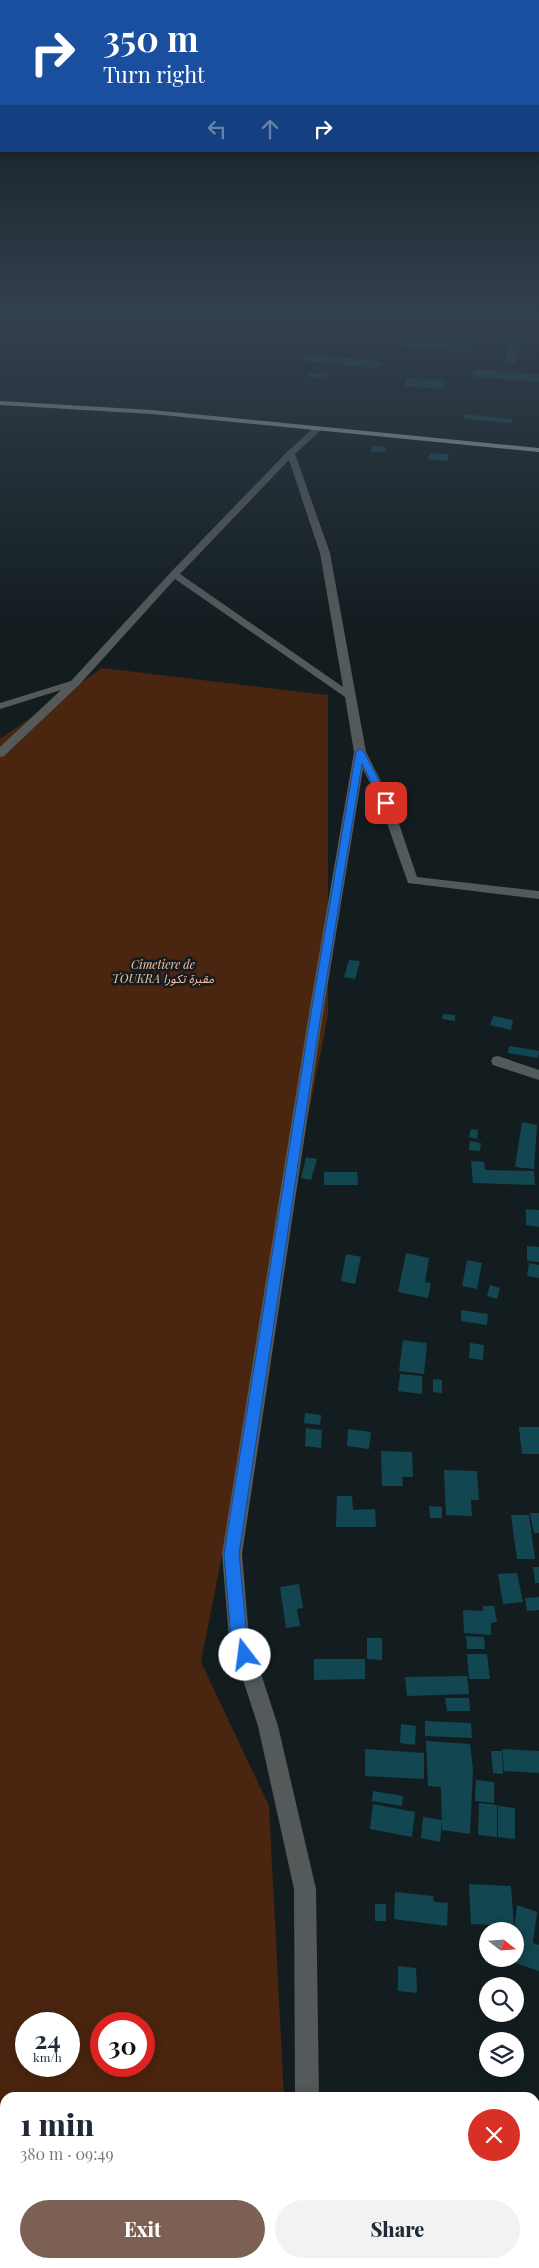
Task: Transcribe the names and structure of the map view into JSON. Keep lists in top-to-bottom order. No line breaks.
{"parks":["Cimetiere de TOUKRA مقبرة تكورا"],"north":"right","page":{"turn":["350 m","Turn right"],"speed":"24 km/h","limit":"30","heading":["1 min","380 m · 09:49"],"buttons":["Exit","Share"]}}
